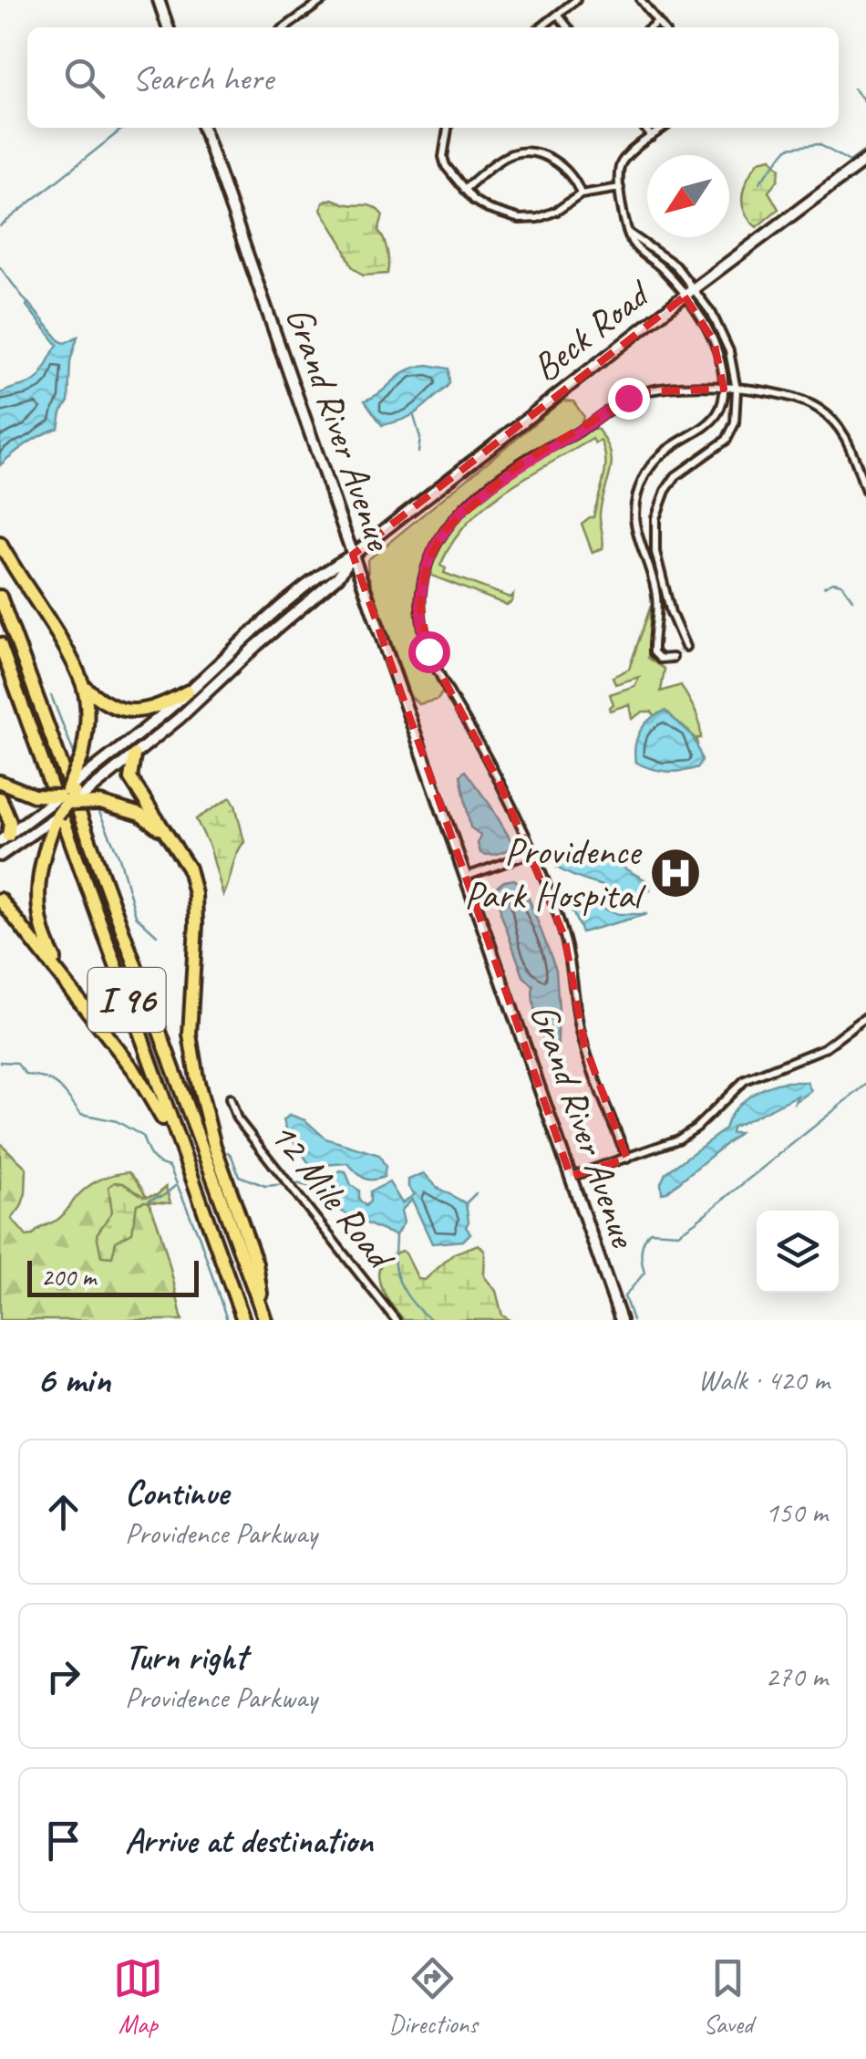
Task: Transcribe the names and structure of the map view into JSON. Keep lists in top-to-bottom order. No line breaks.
{"streets":{"highway":["I 96"],"main road":["Beck Road","Grand River Avenue"],"street":["12 Mile Road"]},"crossings":[["Beck Road","Grand River Avenue"]],"places":{"hospital":["Providence Park Hospital"]},"scale_bar":"200 m","north":"bottom left","page":{"search":"Search here","scale":"200 m","heading":["6 min","Walk · 420 m"],"list":[["Continue","Providence Parkway","150 m"],["Turn right","Providence Parkway","270 m"],"Arrive at destination"],"nav":["Map","Directions","Saved"]}}
